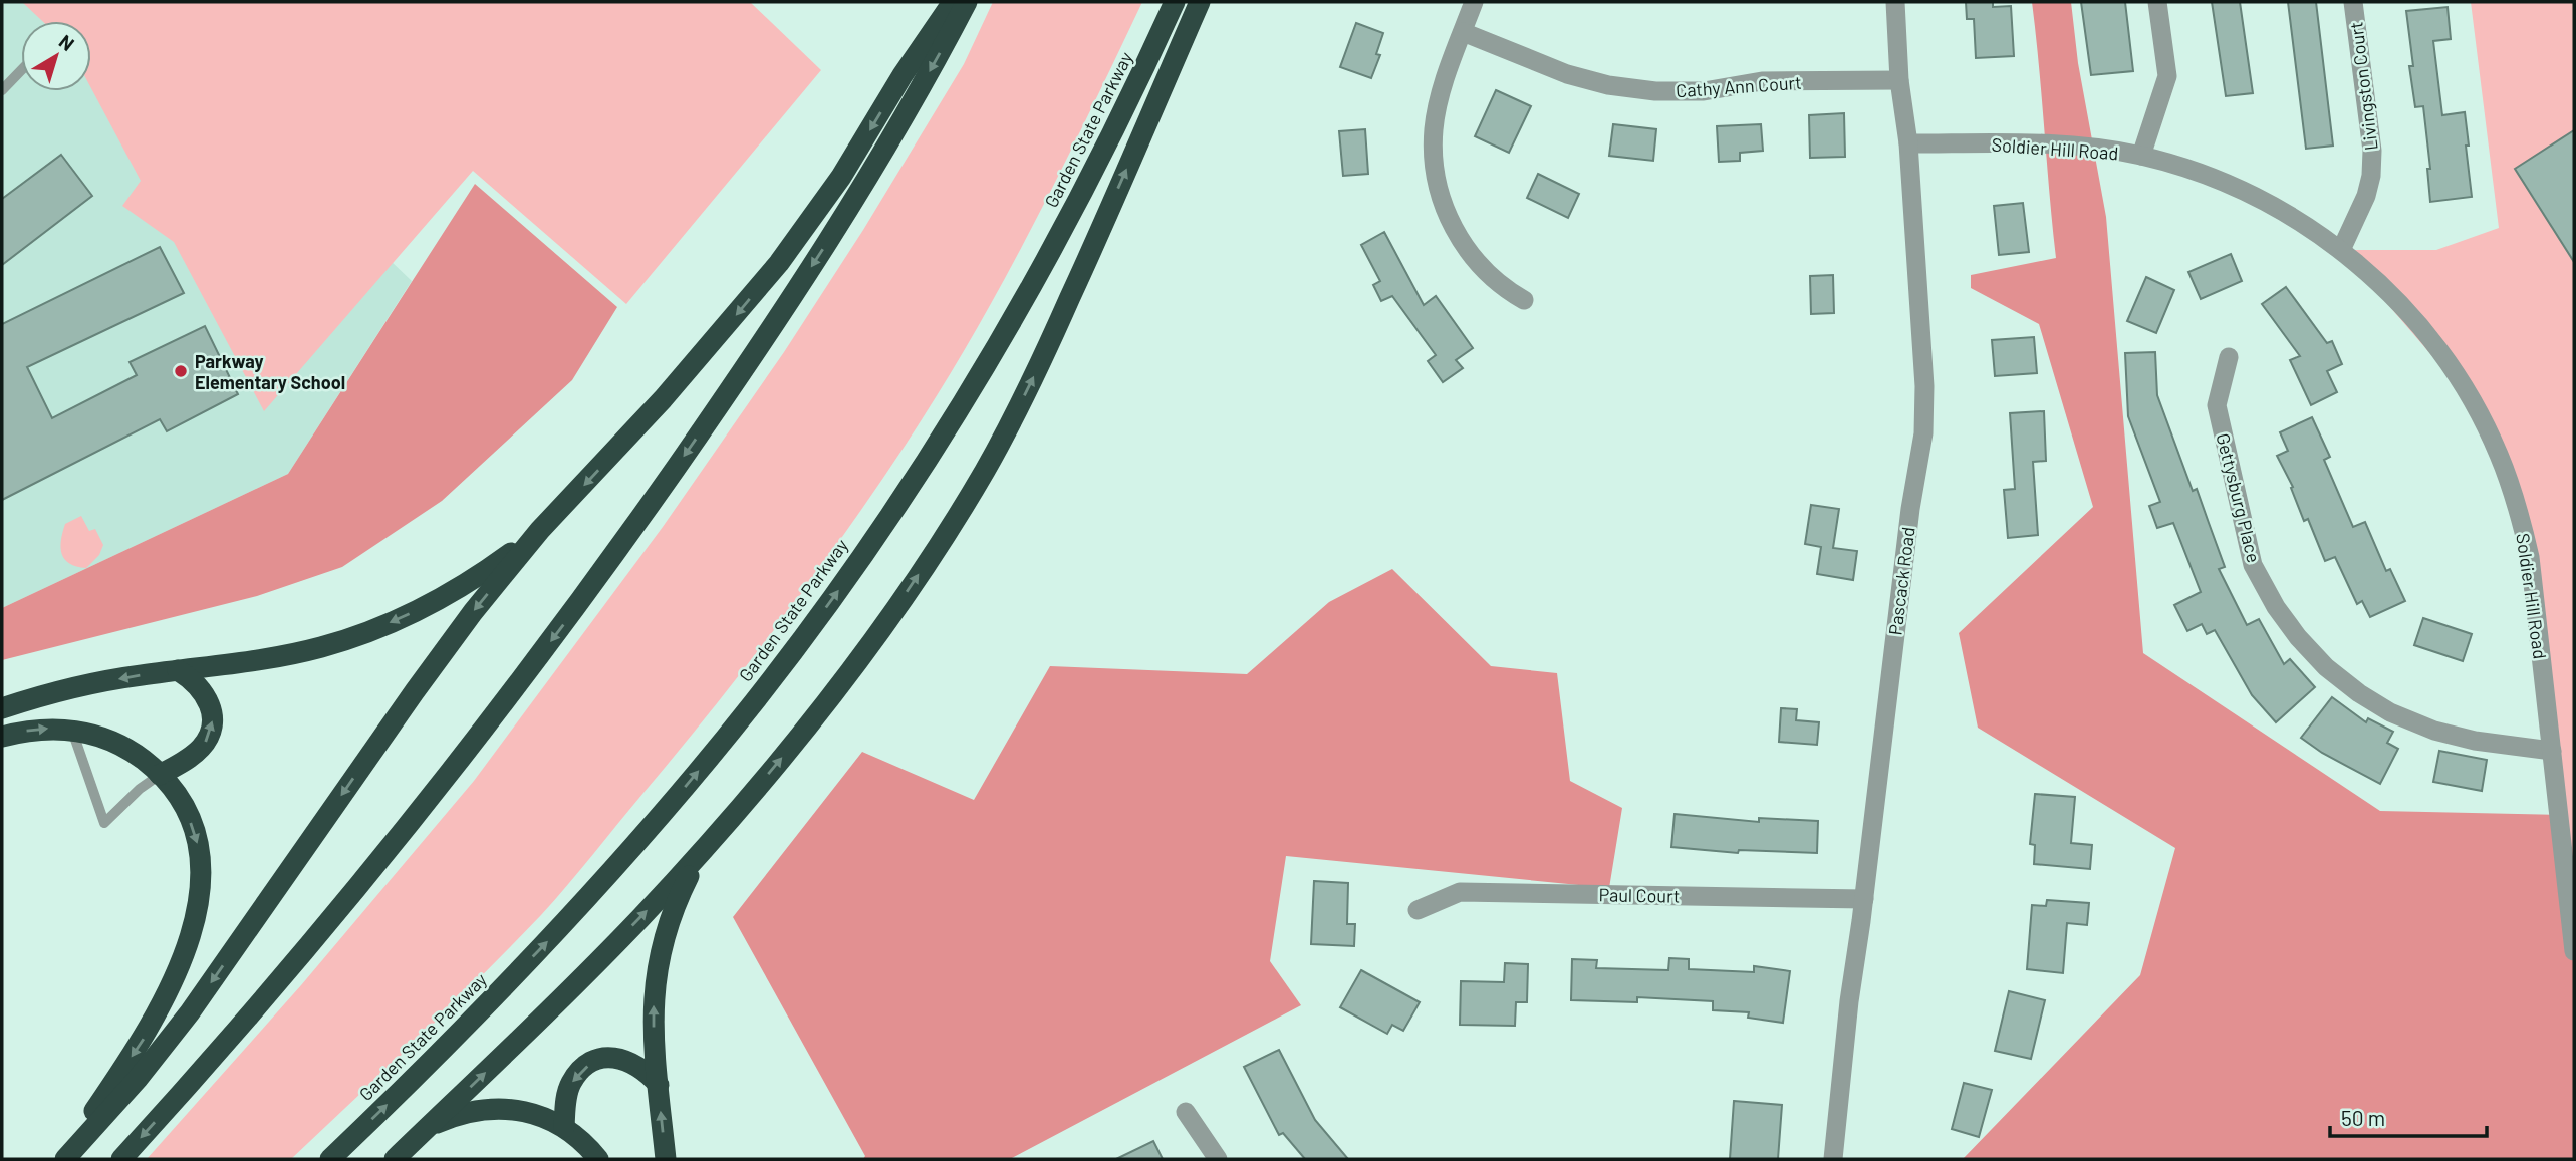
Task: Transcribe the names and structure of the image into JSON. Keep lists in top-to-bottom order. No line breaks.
{"streets":{"highway":["Garden State Parkway"],"street":["Cathy Ann Court","Livingston Court","Soldier Hill Road","Gettysburg Place","Pascack Road","Paul Court"]},"crossings":[["Cathy Ann Court","Pascack Road"],["Livingston Court","Soldier Hill Road"],["Soldier Hill Road","Gettysburg Place"],["Soldier Hill Road","Pascack Road"],["Pascack Road","Paul Court"]],"places":["Parkway Elementary School"],"scale_bar":"50 m","north":"top right"}
